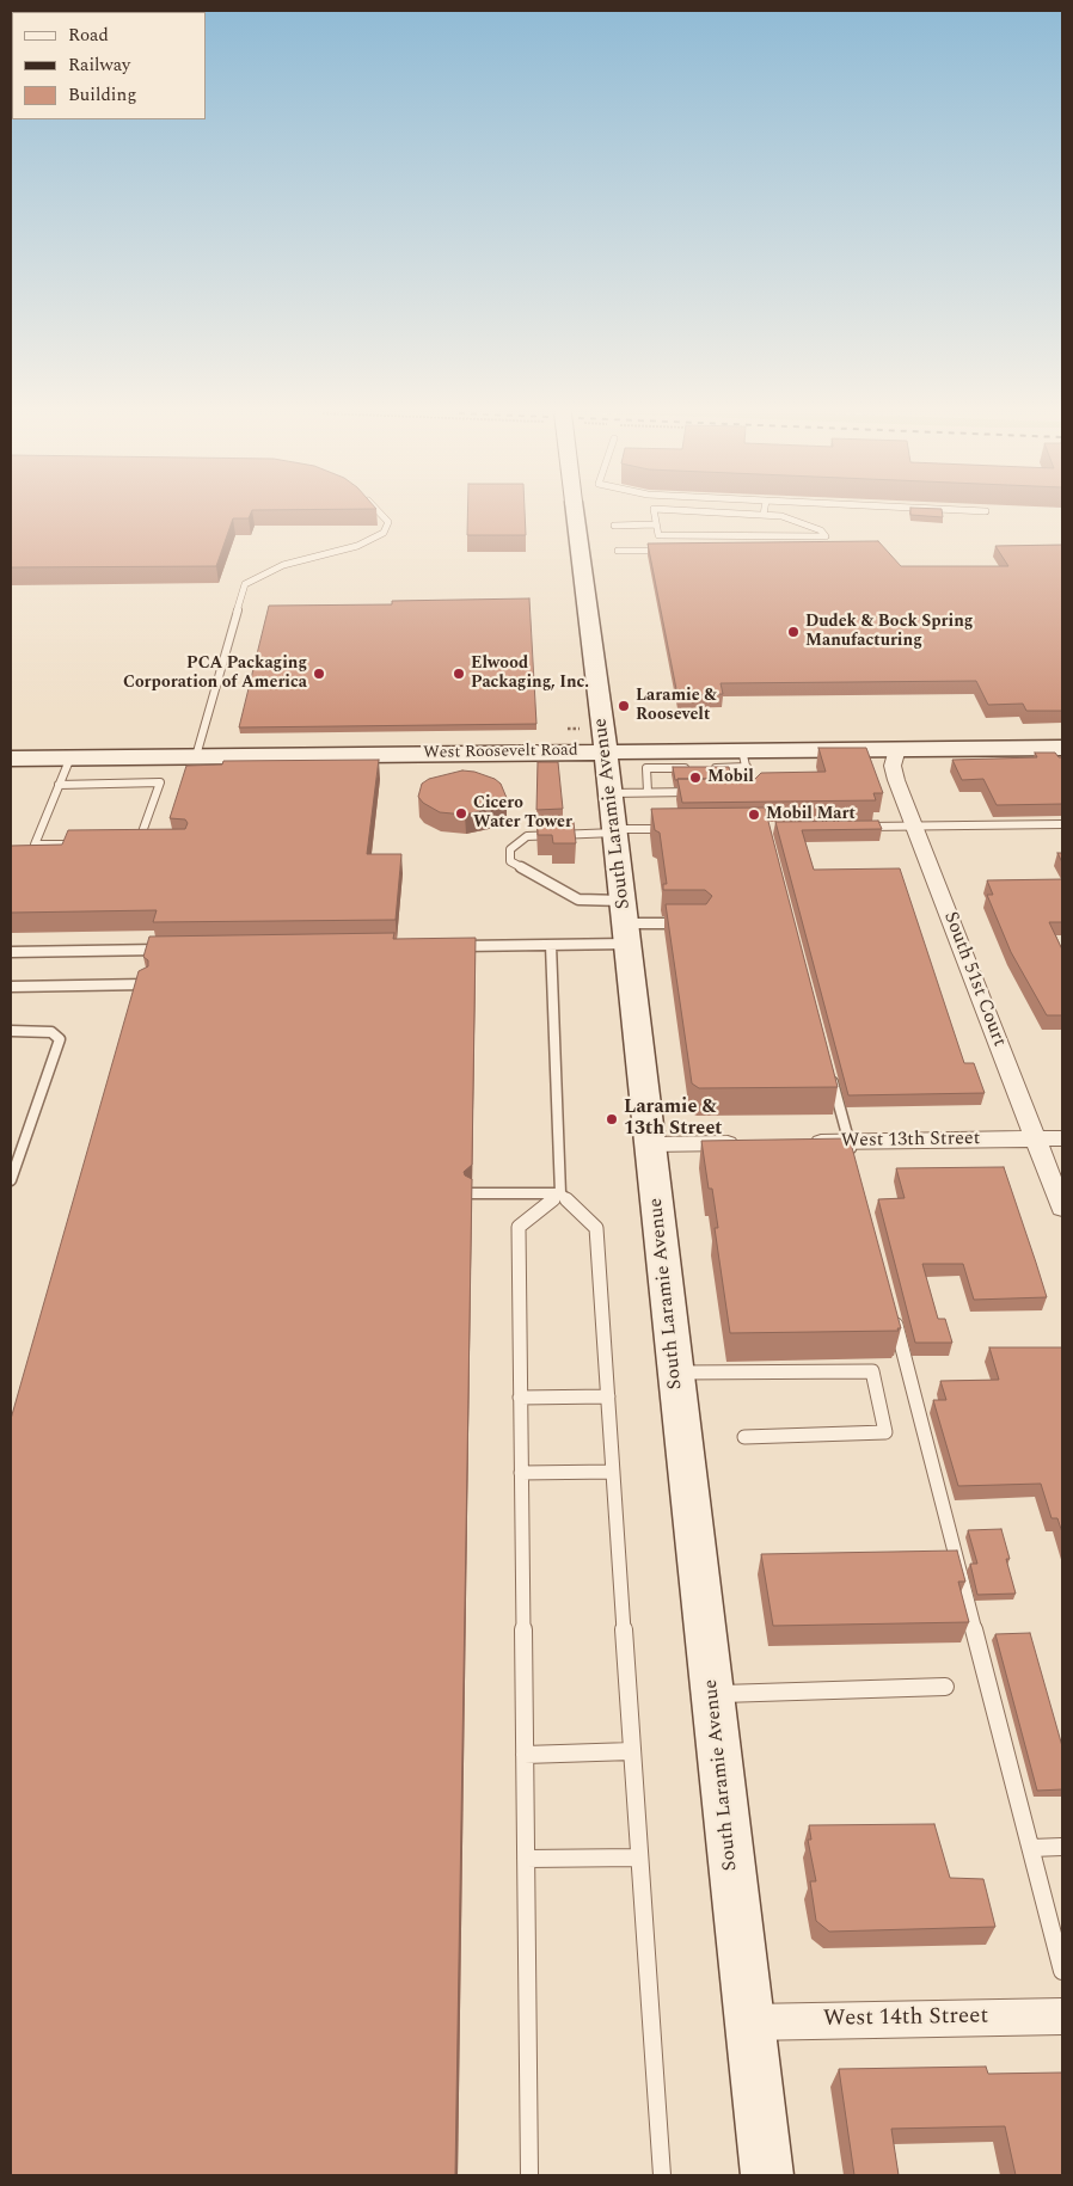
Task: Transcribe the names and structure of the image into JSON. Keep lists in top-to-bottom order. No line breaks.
{"streets":{"main road":["West Roosevelt Road","South Laramie Avenue"],"street":["South 51st Court","West 13th Street","West 14th Street"]},"crossings":[["West Roosevelt Road","South Laramie Avenue"],["West Roosevelt Road","South 51st Court"],["South Laramie Avenue","West 14th Street"],["South 51st Court","West 13th Street"]],"places":["Dudek & Bock Spring Manufacturing","PCA Packaging Corporation of America","Elwood Packaging, Inc.","Laramie & Roosevelt","Mobil","Cicero Water Tower","Mobil Mart","Laramie & 13th Street"],"legend":["Road","Railway","Building"]}
